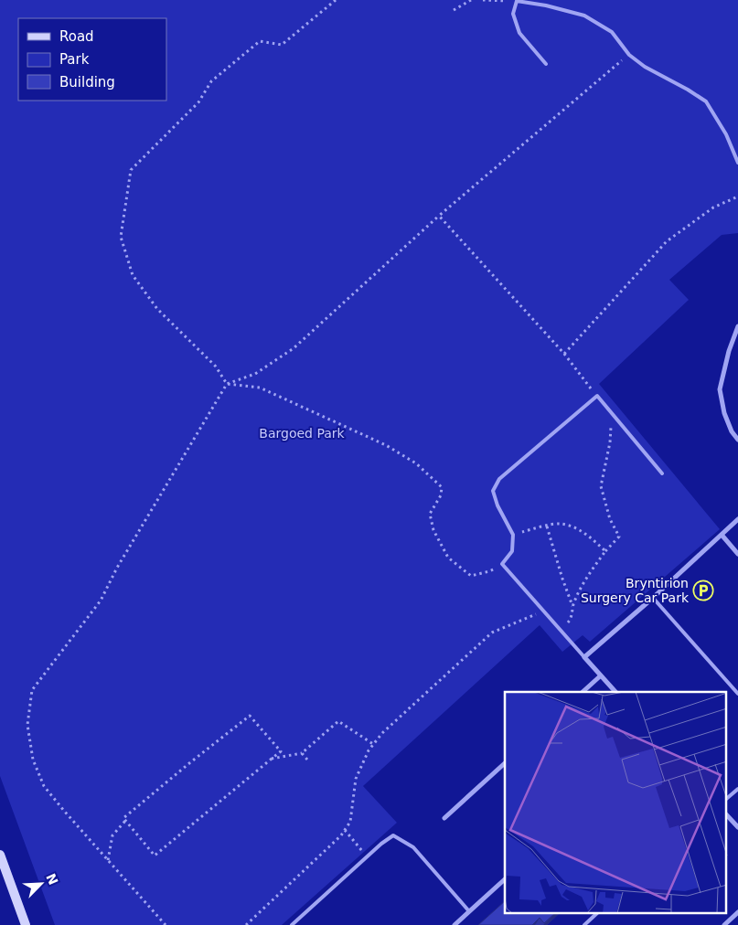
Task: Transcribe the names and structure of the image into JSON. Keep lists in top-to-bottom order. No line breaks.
{"parks":["Bargoed Park"],"places":{"parking":["Bryntirion Surgery Car Park"]},"legend":["Road","Park","Building"],"north":"top right"}
